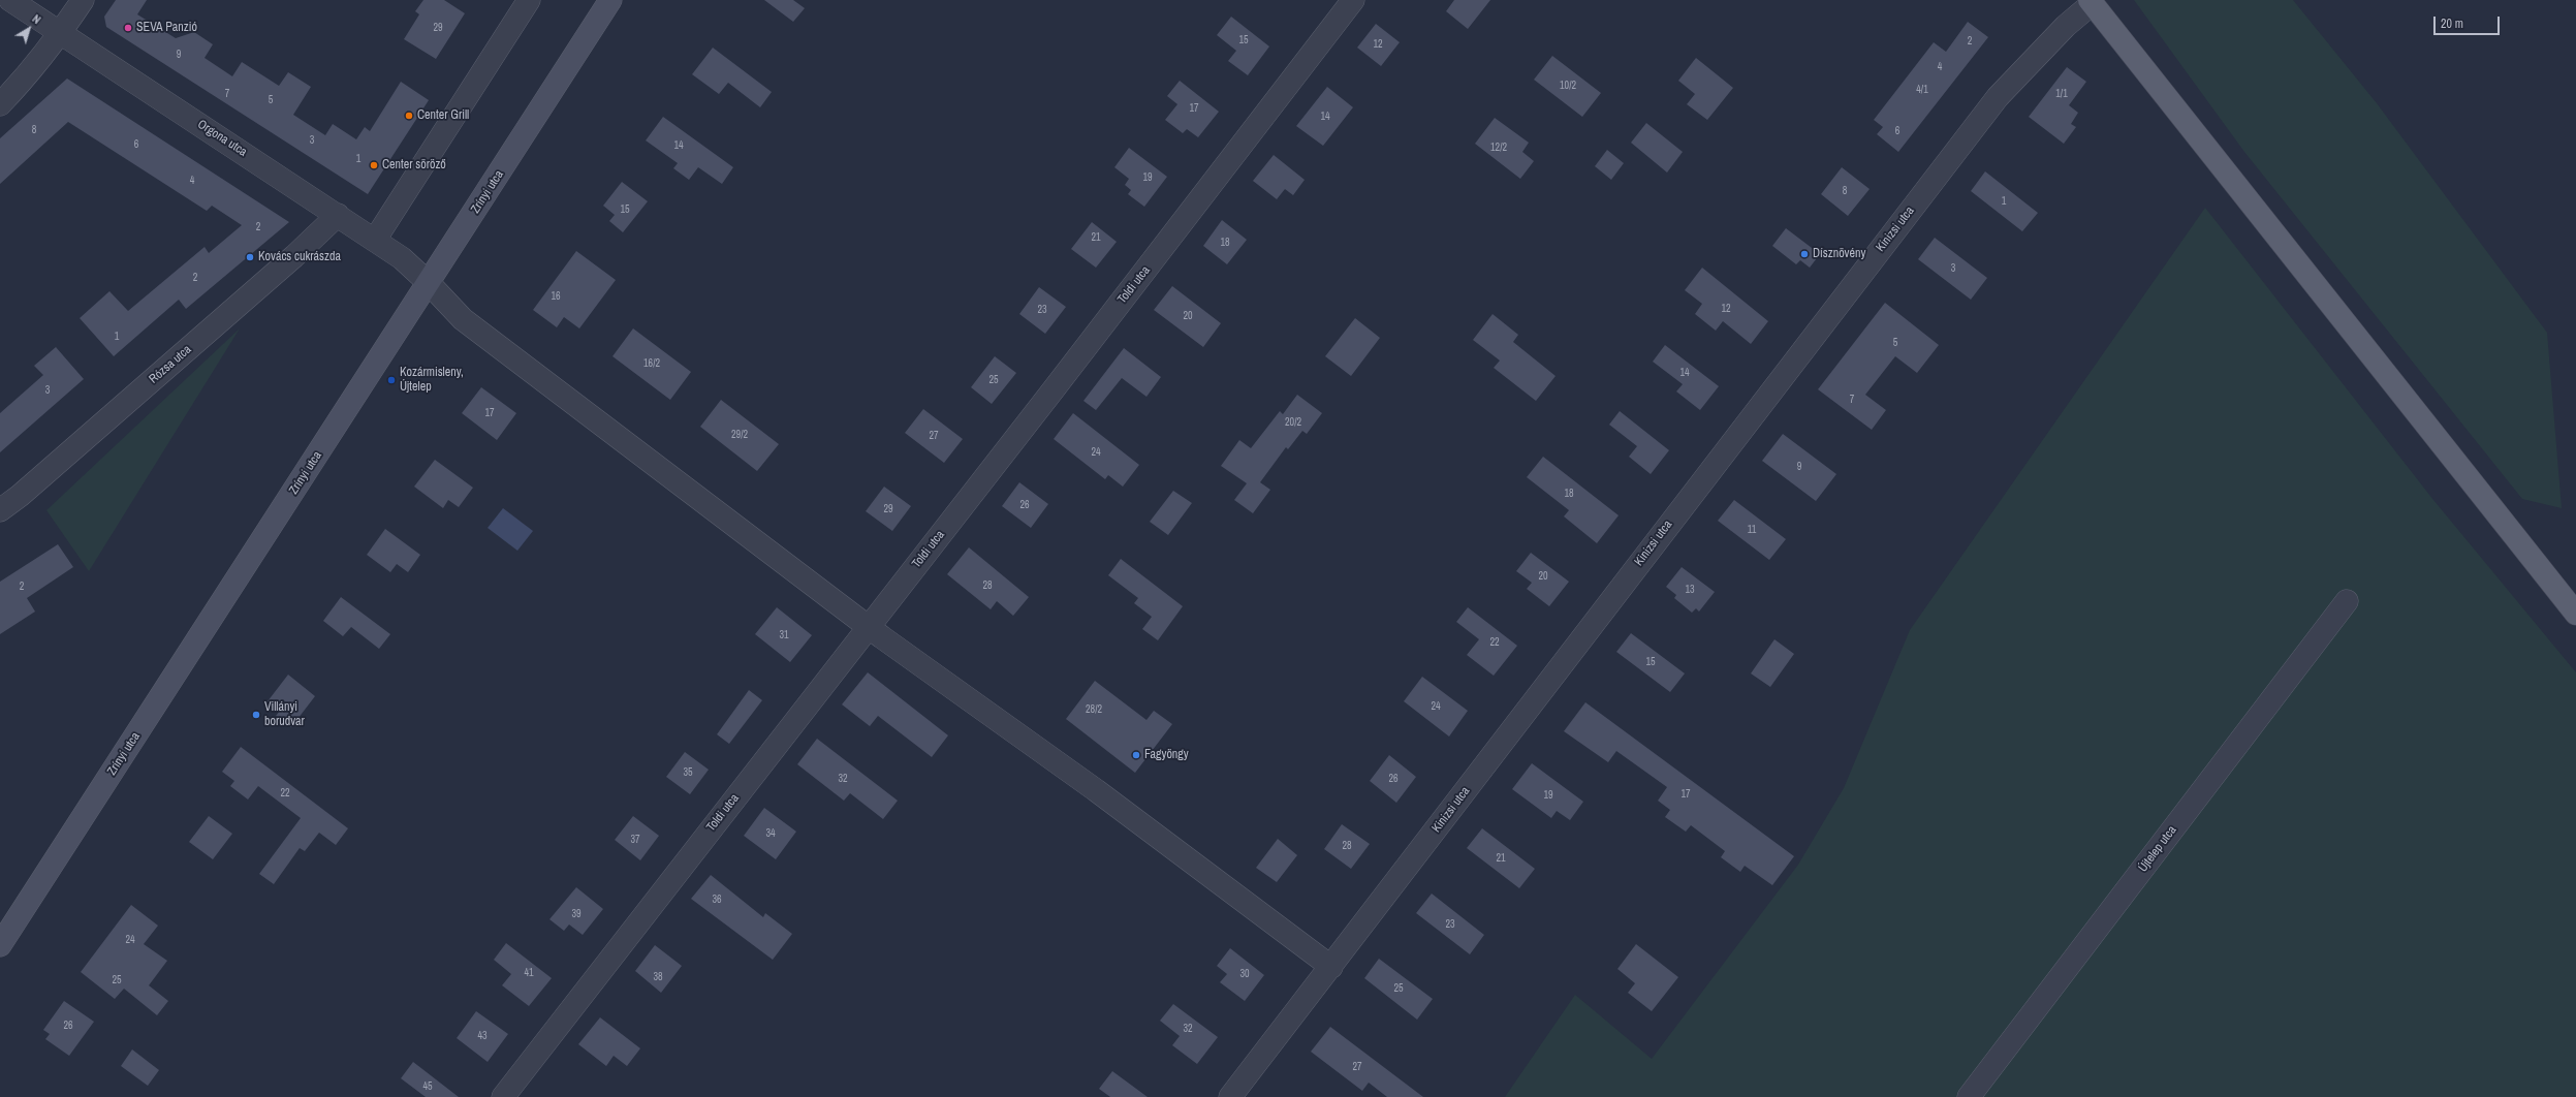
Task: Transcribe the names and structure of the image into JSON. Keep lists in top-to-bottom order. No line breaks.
{"streets":{"main road":["Zrínyi utca"],"street":["Orgona utca","Kinizsi utca","Toldi utca","Rózsa utca","Újtelep utca"]},"crossings":[["Orgona utca","Zrínyi utca"],["Orgona utca","Kinizsi utca"],["Orgona utca","Toldi utca"],["Orgona utca","Rózsa utca"]],"places":["SEVA Panzió","Center Grill","Center söröző","Dísznövény","Kovács cukrászda","Kozármisleny, Újtelep","Villányi borudvar","Fagyöngy"],"house_numbers":["29","15","2","12","9","4","10/2","4/1","7","1/1","5","17","14","8","6","3","6","14","12/2","1","19","4","8","1","15","2","21","18","3","2","16","12","23","20","1","5","16/2","14","25","3","7","17","20/2","29/2","27","24","9","18","26","29","11","20","28","2","13","31","22","15","24","28/2","35","32","26","22","17","19","34","37","28","21","36","39","23","24","41","30","38","25","25","26","32","43","27","45"],"scale_bar":"20 m","north":"top right"}
